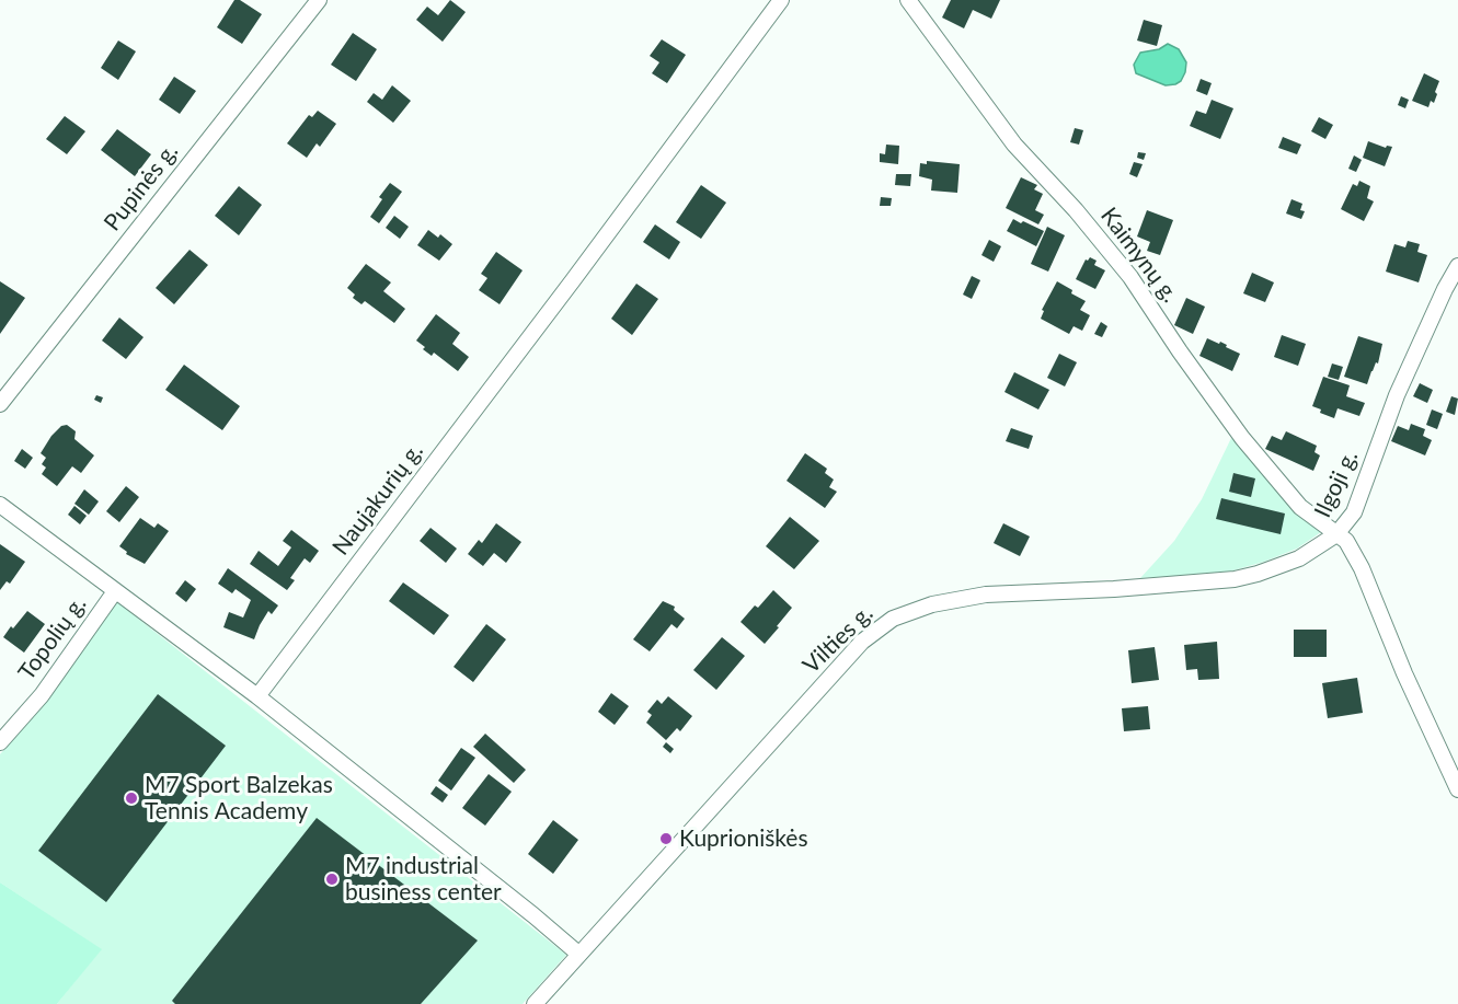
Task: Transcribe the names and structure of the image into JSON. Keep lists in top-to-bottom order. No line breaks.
{"streets":{"street":["Pupinės g.","Kaimynų g.","Ilgoji g.","Naujakurių g.","Topolių g.","Vilties g."]},"crossings":[["Kaimynų g.","Ilgoji g."],["Kaimynų g.","Vilties g."],["Ilgoji g.","Vilties g."]],"places":["M7 Sport Balzekas Tennis Academy","Kuprioniškės","M7 industrial business center"]}
